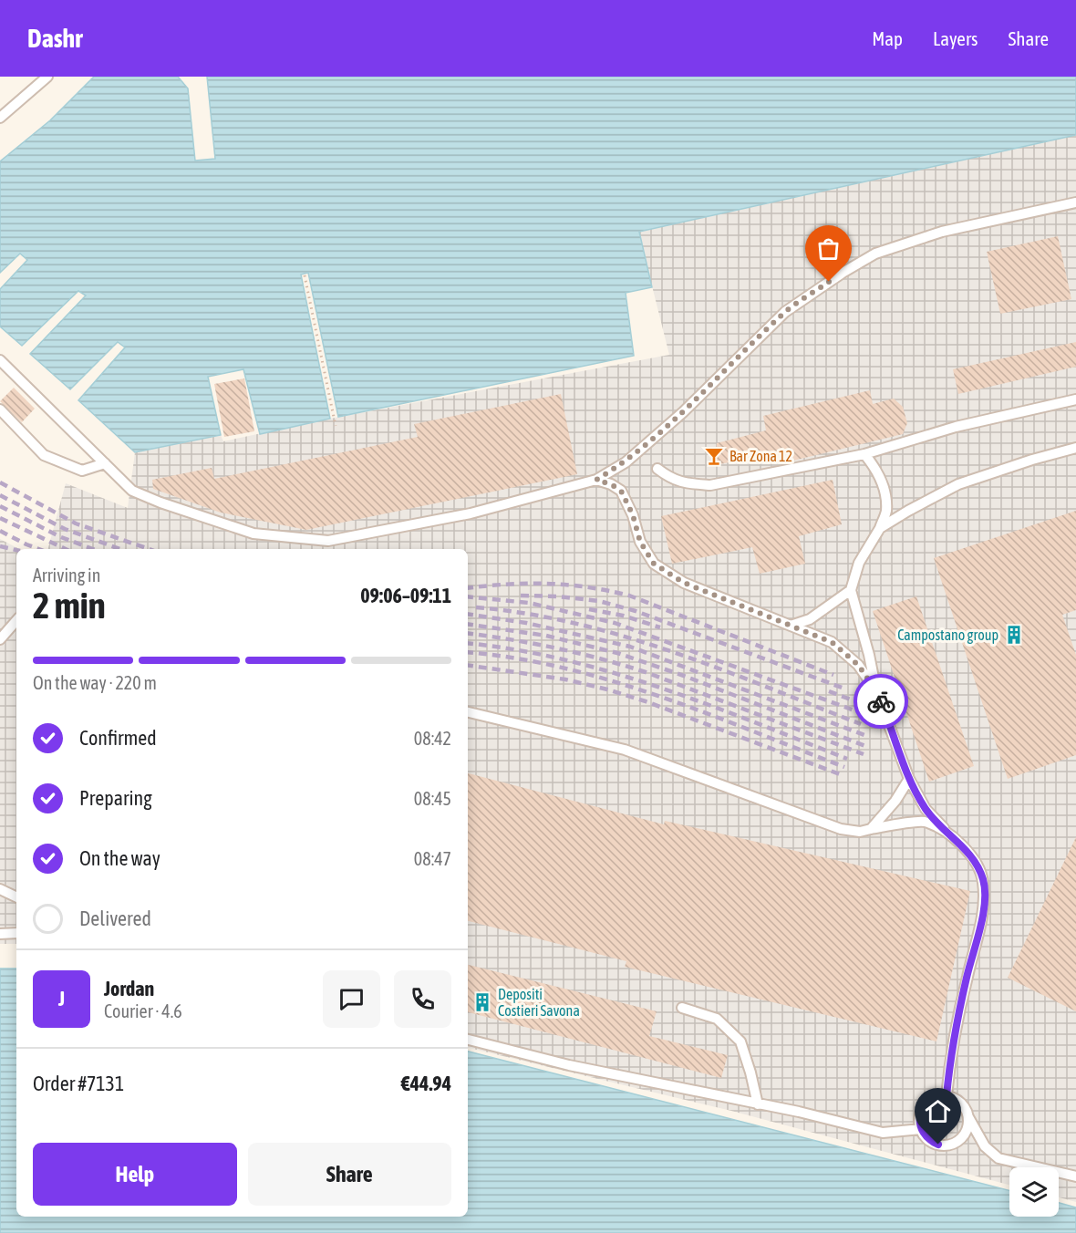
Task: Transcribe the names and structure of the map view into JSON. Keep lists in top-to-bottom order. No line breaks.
{"places":{"bar":["Bar Zona 12"],"building":["Campostano group","Depositi Costieri Savona"]},"page":{"header":"Dashr","nav":["Map","Layers","Share"],"heading":["2 min","Arriving in","09:06–09:11"],"panel":["Jordan","Courier · 4.6","Order #7131","€44.94"],"bar":"On the way · 220 m","list":[["Confirmed","08:42"],["Preparing","08:45"],["On the way","08:47"],"Delivered"],"round":"J","buttons":["Help","Share"]}}
